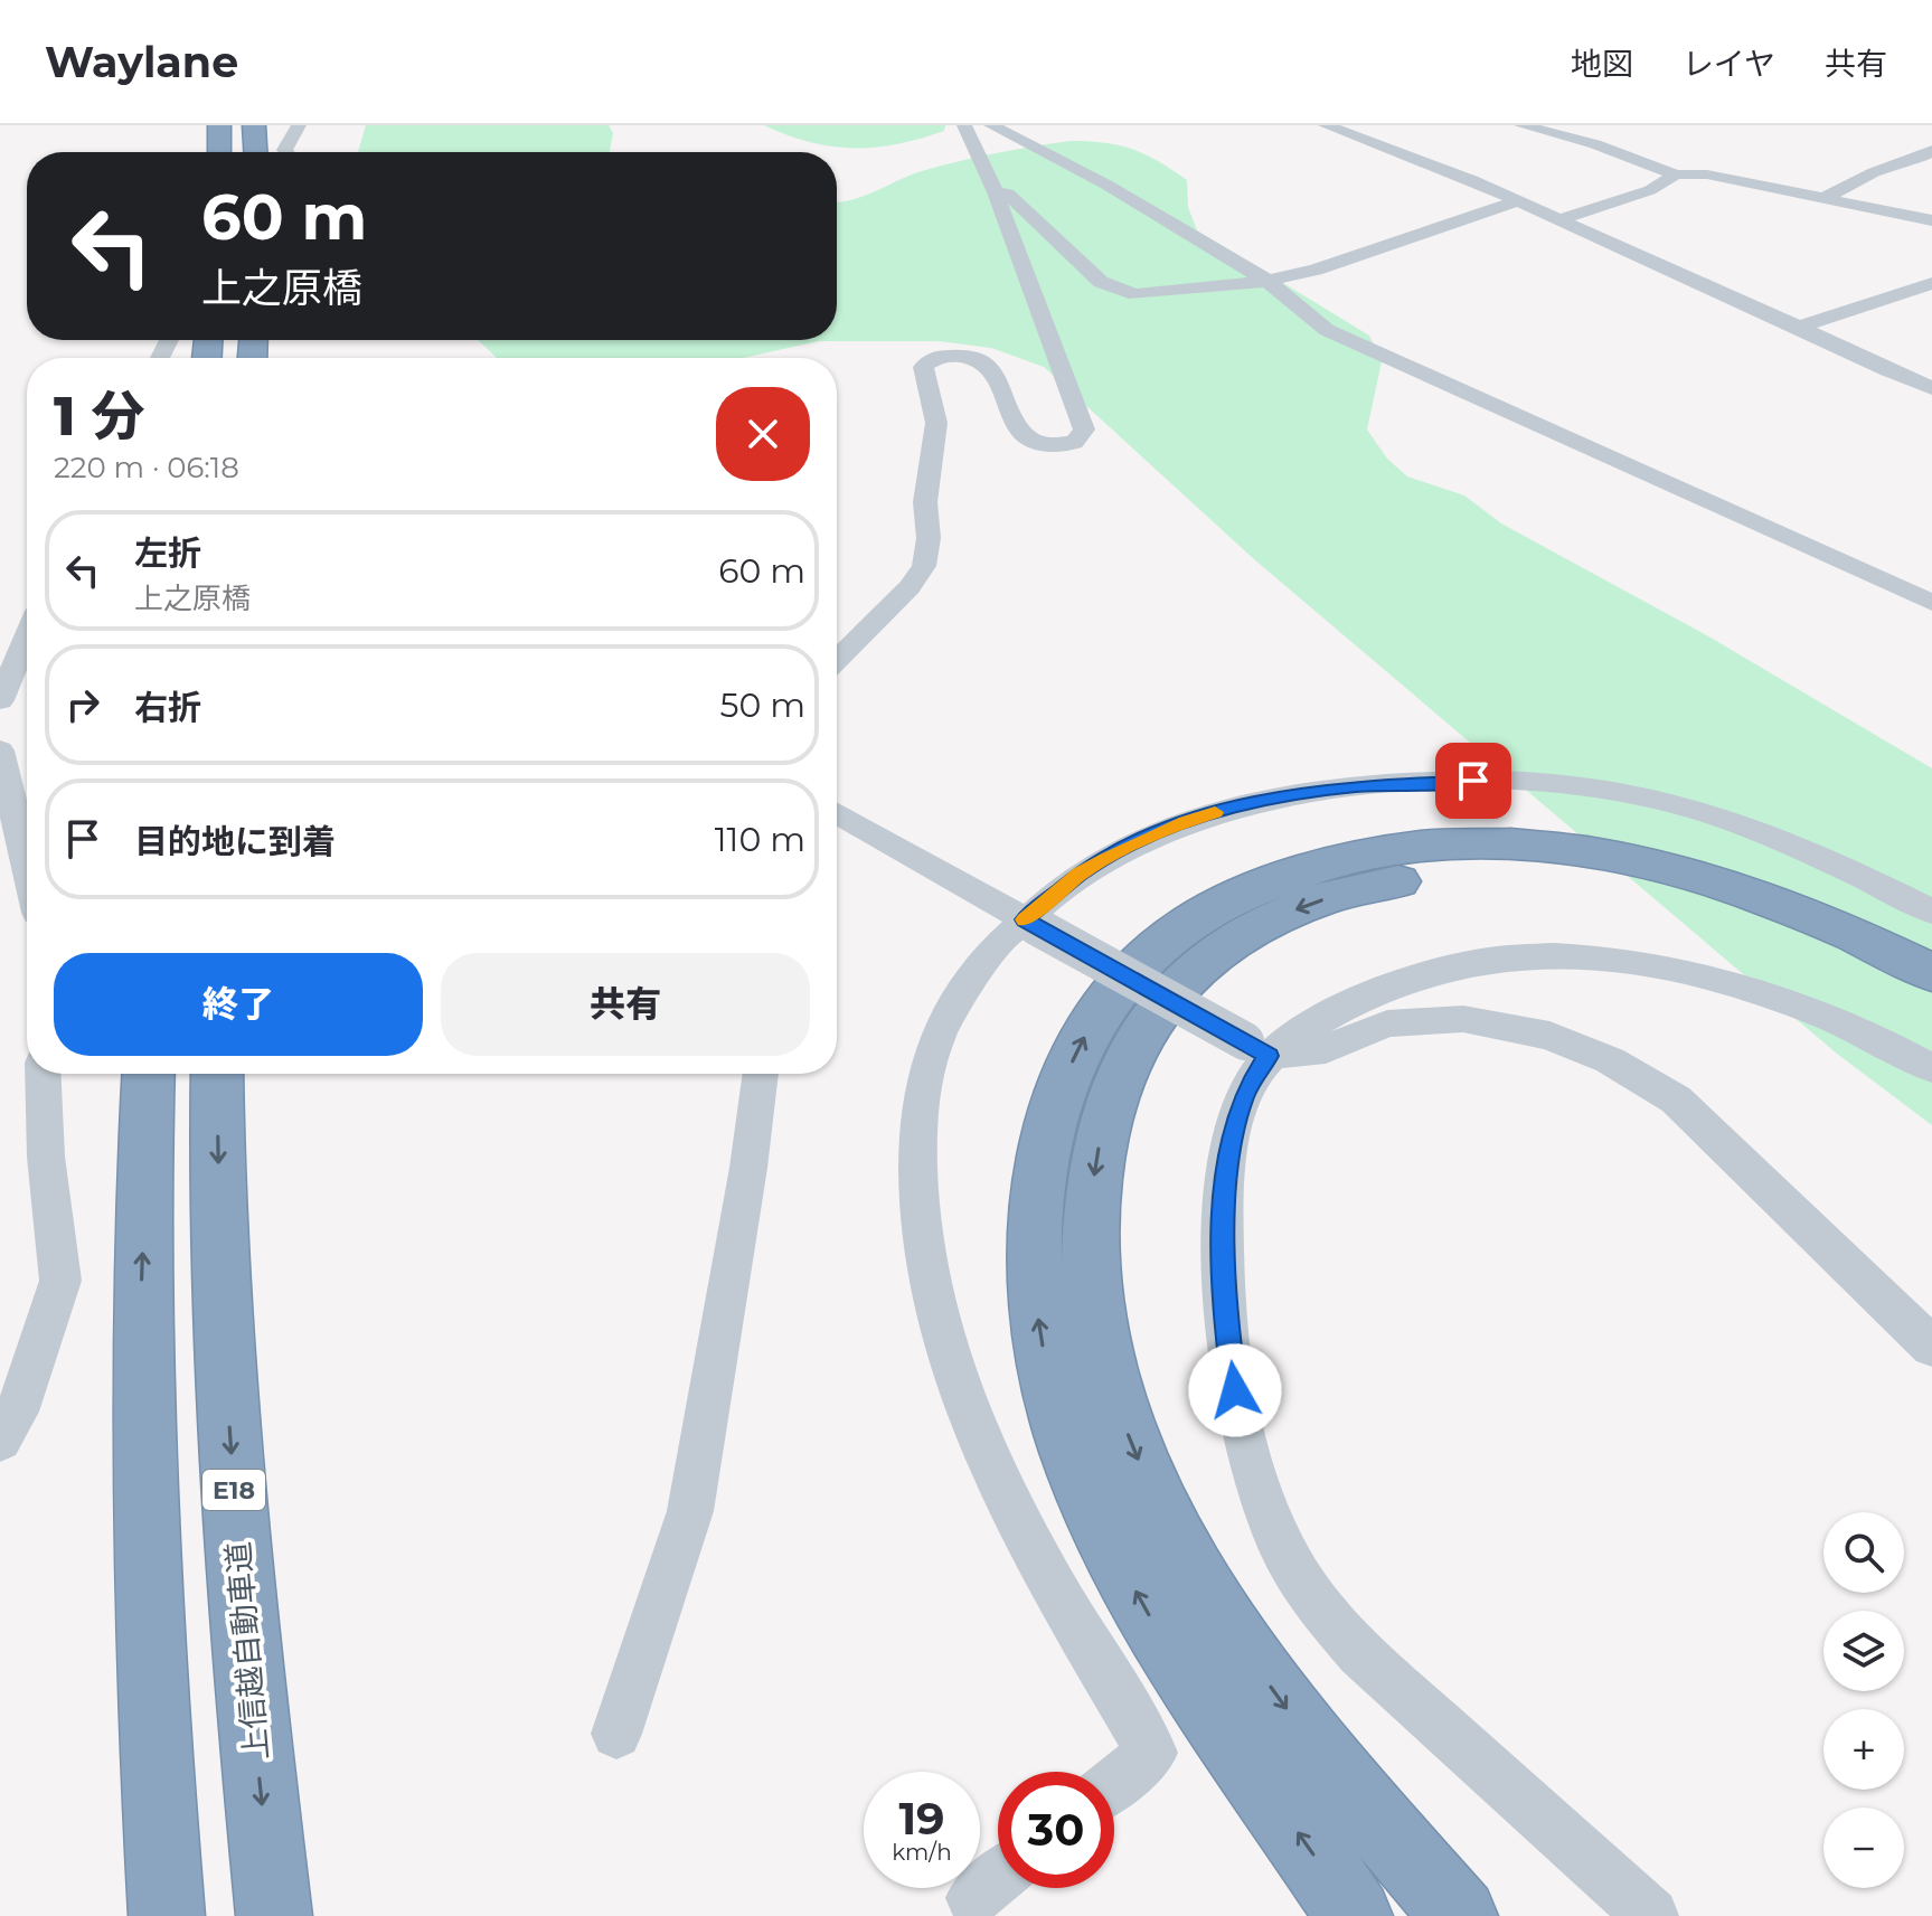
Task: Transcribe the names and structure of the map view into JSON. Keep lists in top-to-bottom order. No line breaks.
{"streets":{"highway":["E18","上信越自動車道"]},"page":{"header":"Waylane","nav":["地図","レイヤ","共有"],"turn":["60 m","上之原橋"],"heading":["1 分","220 m · 06:18"],"list":[{"name":"左折","note":"上之原橋","value":"60 m"},{"name":"右折","value":"50 m"},{"name":"目的地に到着","value":"110 m"}],"buttons":["終了","共有"],"map_buttons":["+","−"],"speed":"19 km/h","limit":"30"}}
